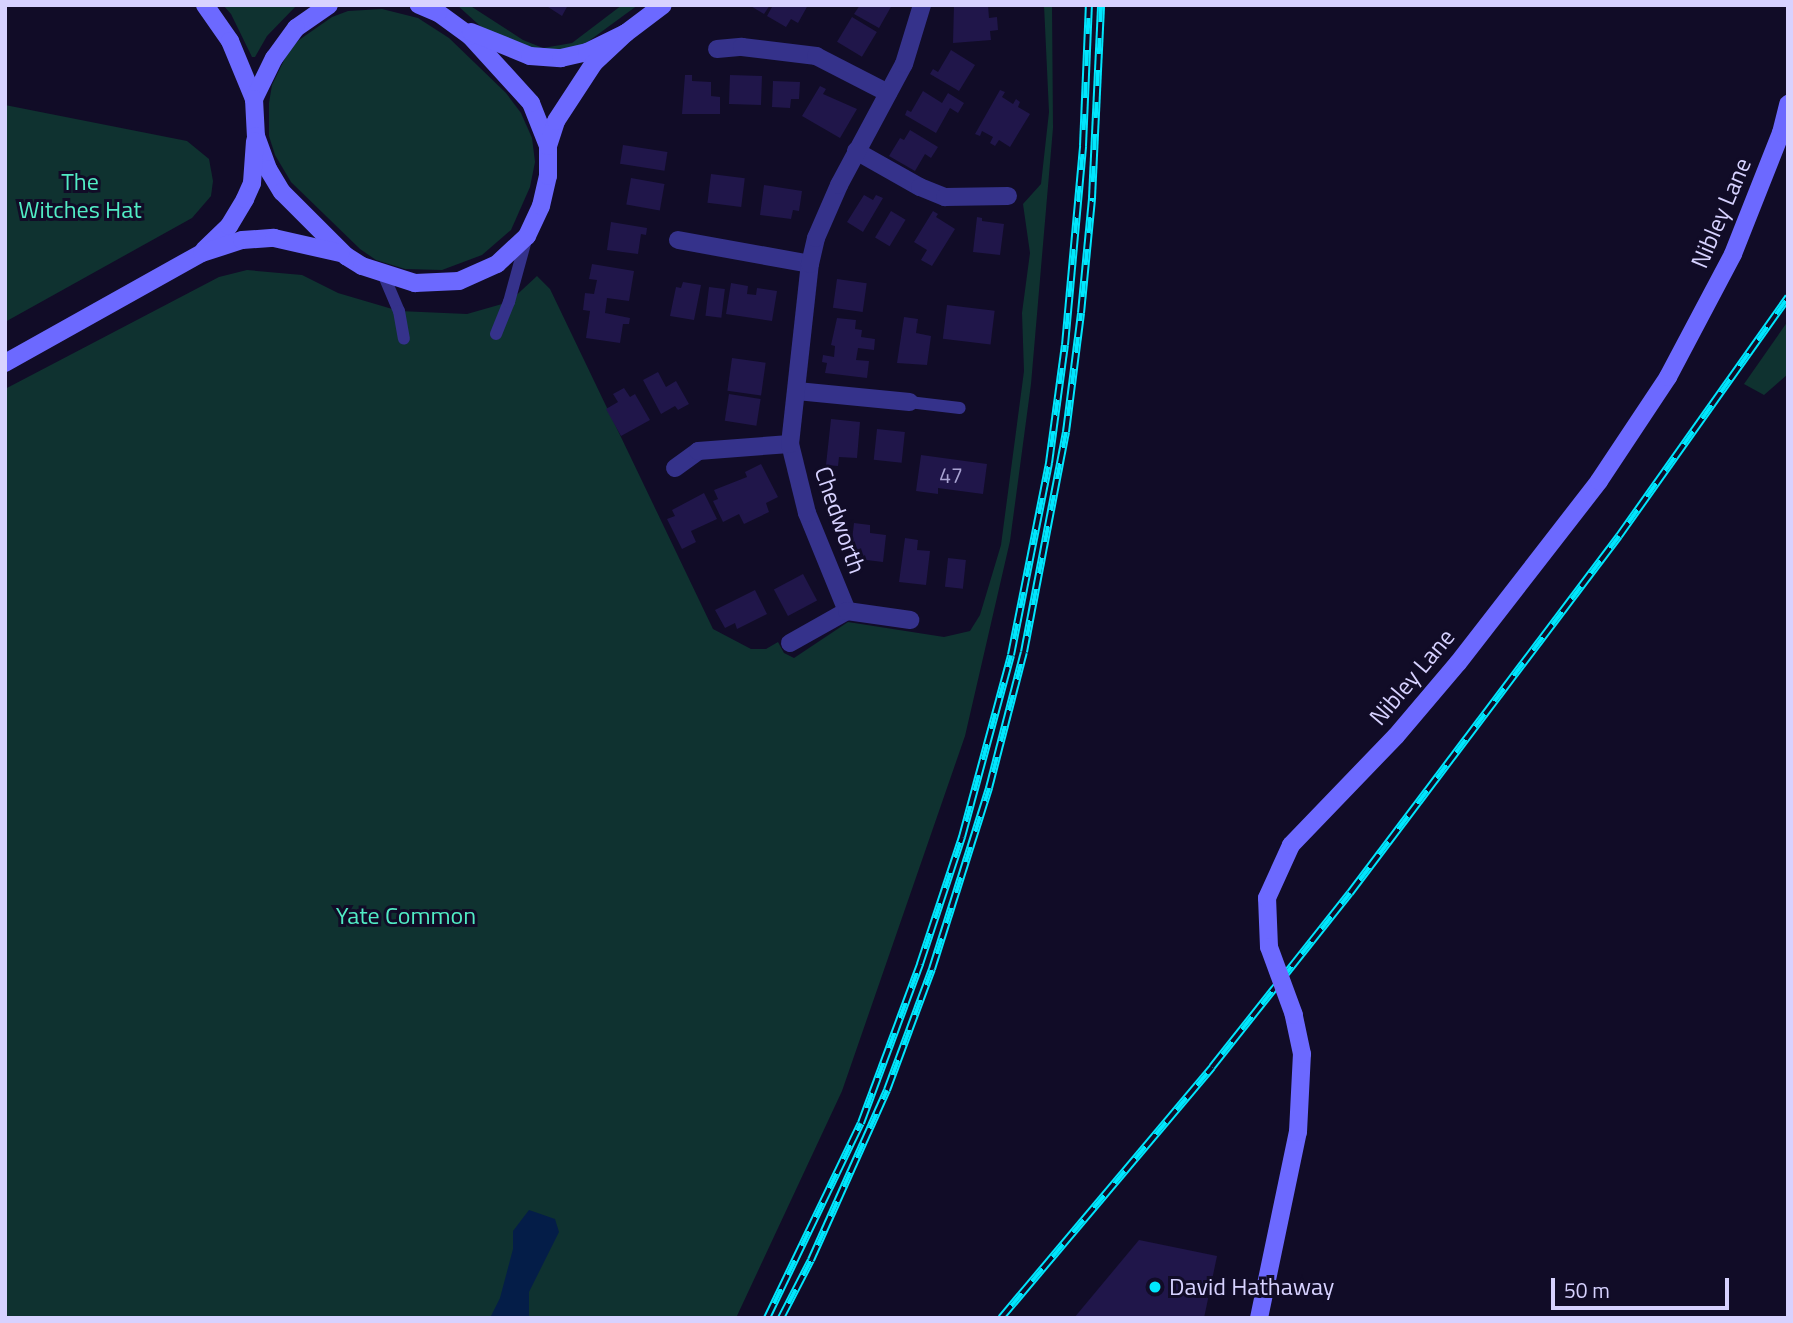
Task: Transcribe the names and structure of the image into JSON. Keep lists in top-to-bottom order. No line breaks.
{"streets":{"street":["Nibley Lane","Chedworth"]},"parks":["The Witches Hat","Yate Common"],"places":["David Hathaway"],"house_numbers":["47"],"scale_bar":"50 m"}
